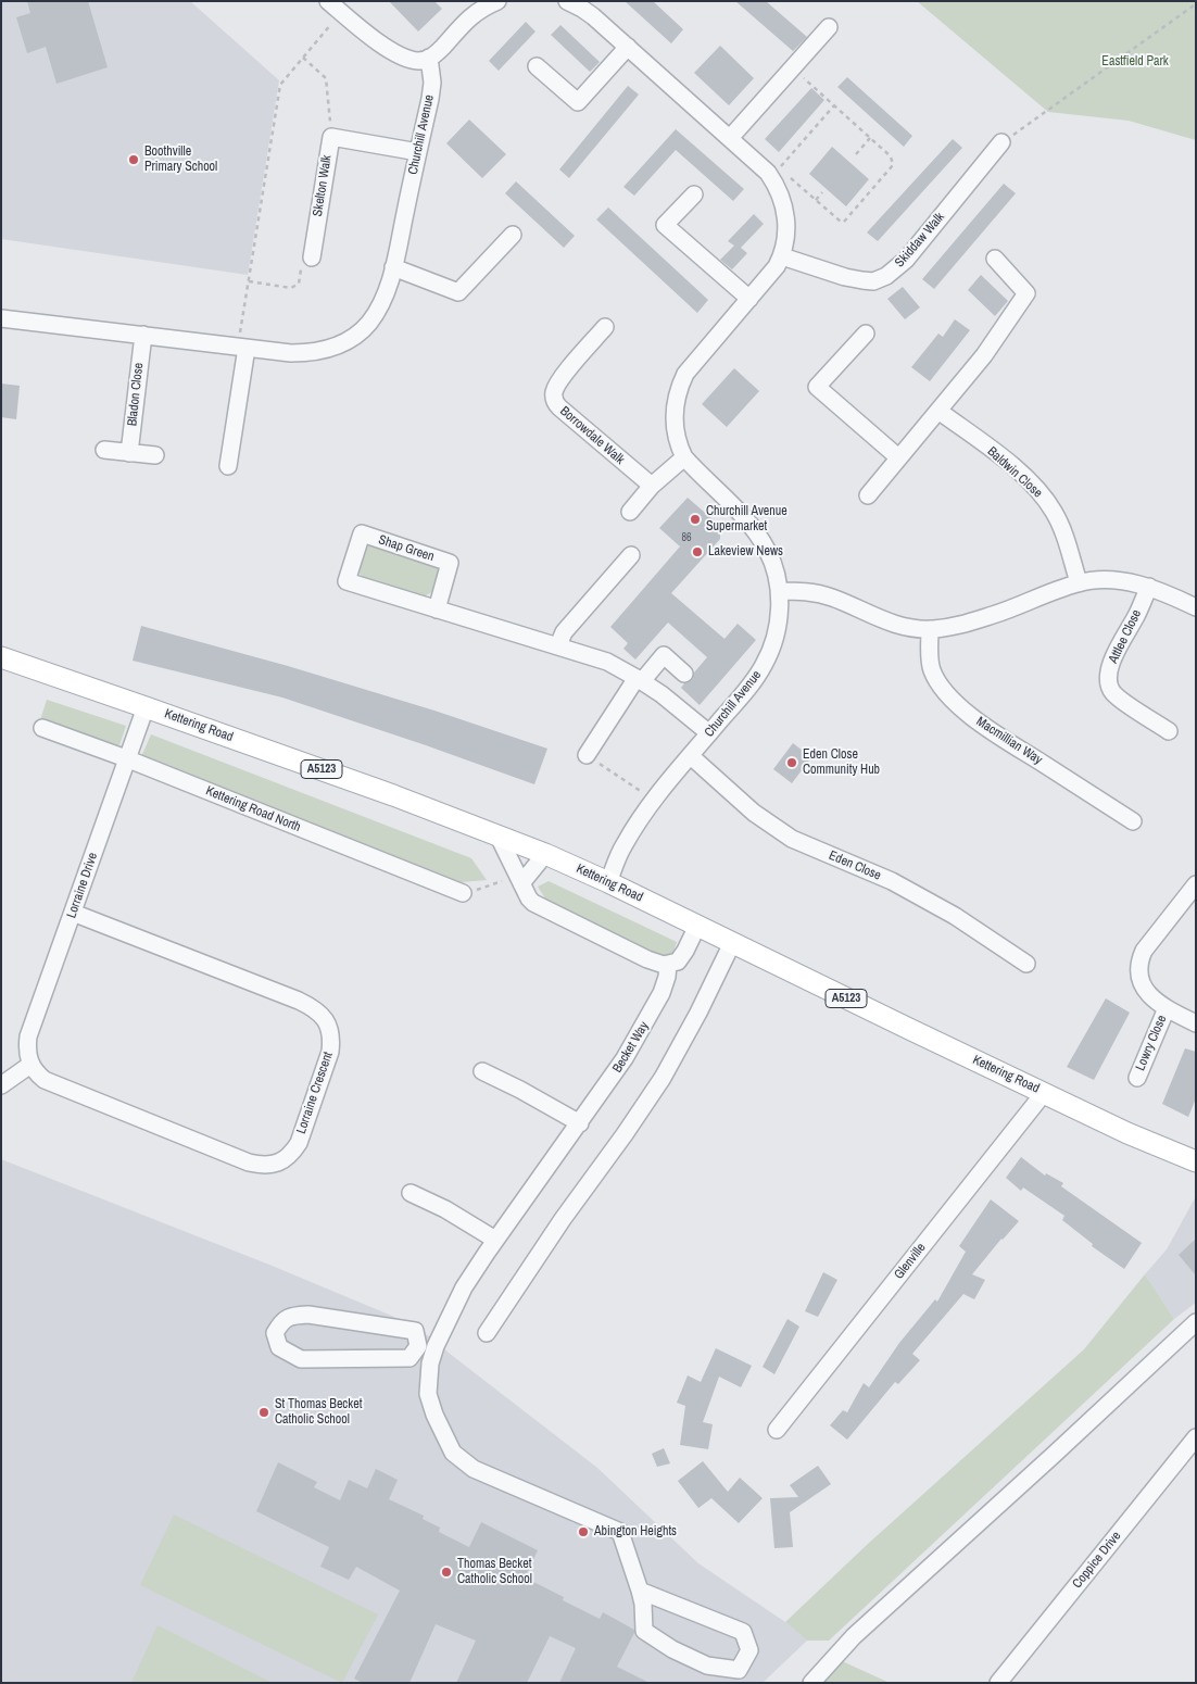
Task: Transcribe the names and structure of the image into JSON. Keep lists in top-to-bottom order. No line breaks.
{"streets":{"main road":["Kettering Road","A5123"],"street":["Churchill Avenue","Skelton Walk","Skiddaw Walk","Bladon Close","Borrowdale Walk","Baldwin Close","Shap Green","Attlee Close","Macmillian Way","Kettering Road North","Eden Close","Lorraine Drive","Lowry Close","Becket Way","Lorraine Crescent","Glenville","Coppice Drive"]},"crossings":[["Churchill Avenue","Skelton Walk"],["Churchill Avenue","Skiddaw Walk"],["Churchill Avenue","Bladon Close"],["Churchill Avenue","Shap Green"],["Churchill Avenue","Kettering Road"],["Churchill Avenue","Eden Close"],["Kettering Road","Lorraine Drive"],["Kettering Road","Glenville"],["Kettering Road North","Lorraine Drive"],["Lorraine Drive","Lorraine Crescent"]],"parks":["Eastfield Park"],"places":["Boothville Primary School","Churchill Avenue Supermarket","Lakeview News","Eden Close Community Hub","St Thomas Becket Catholic School","Abington Heights","Thomas Becket Catholic School"],"house_numbers":["86"]}
